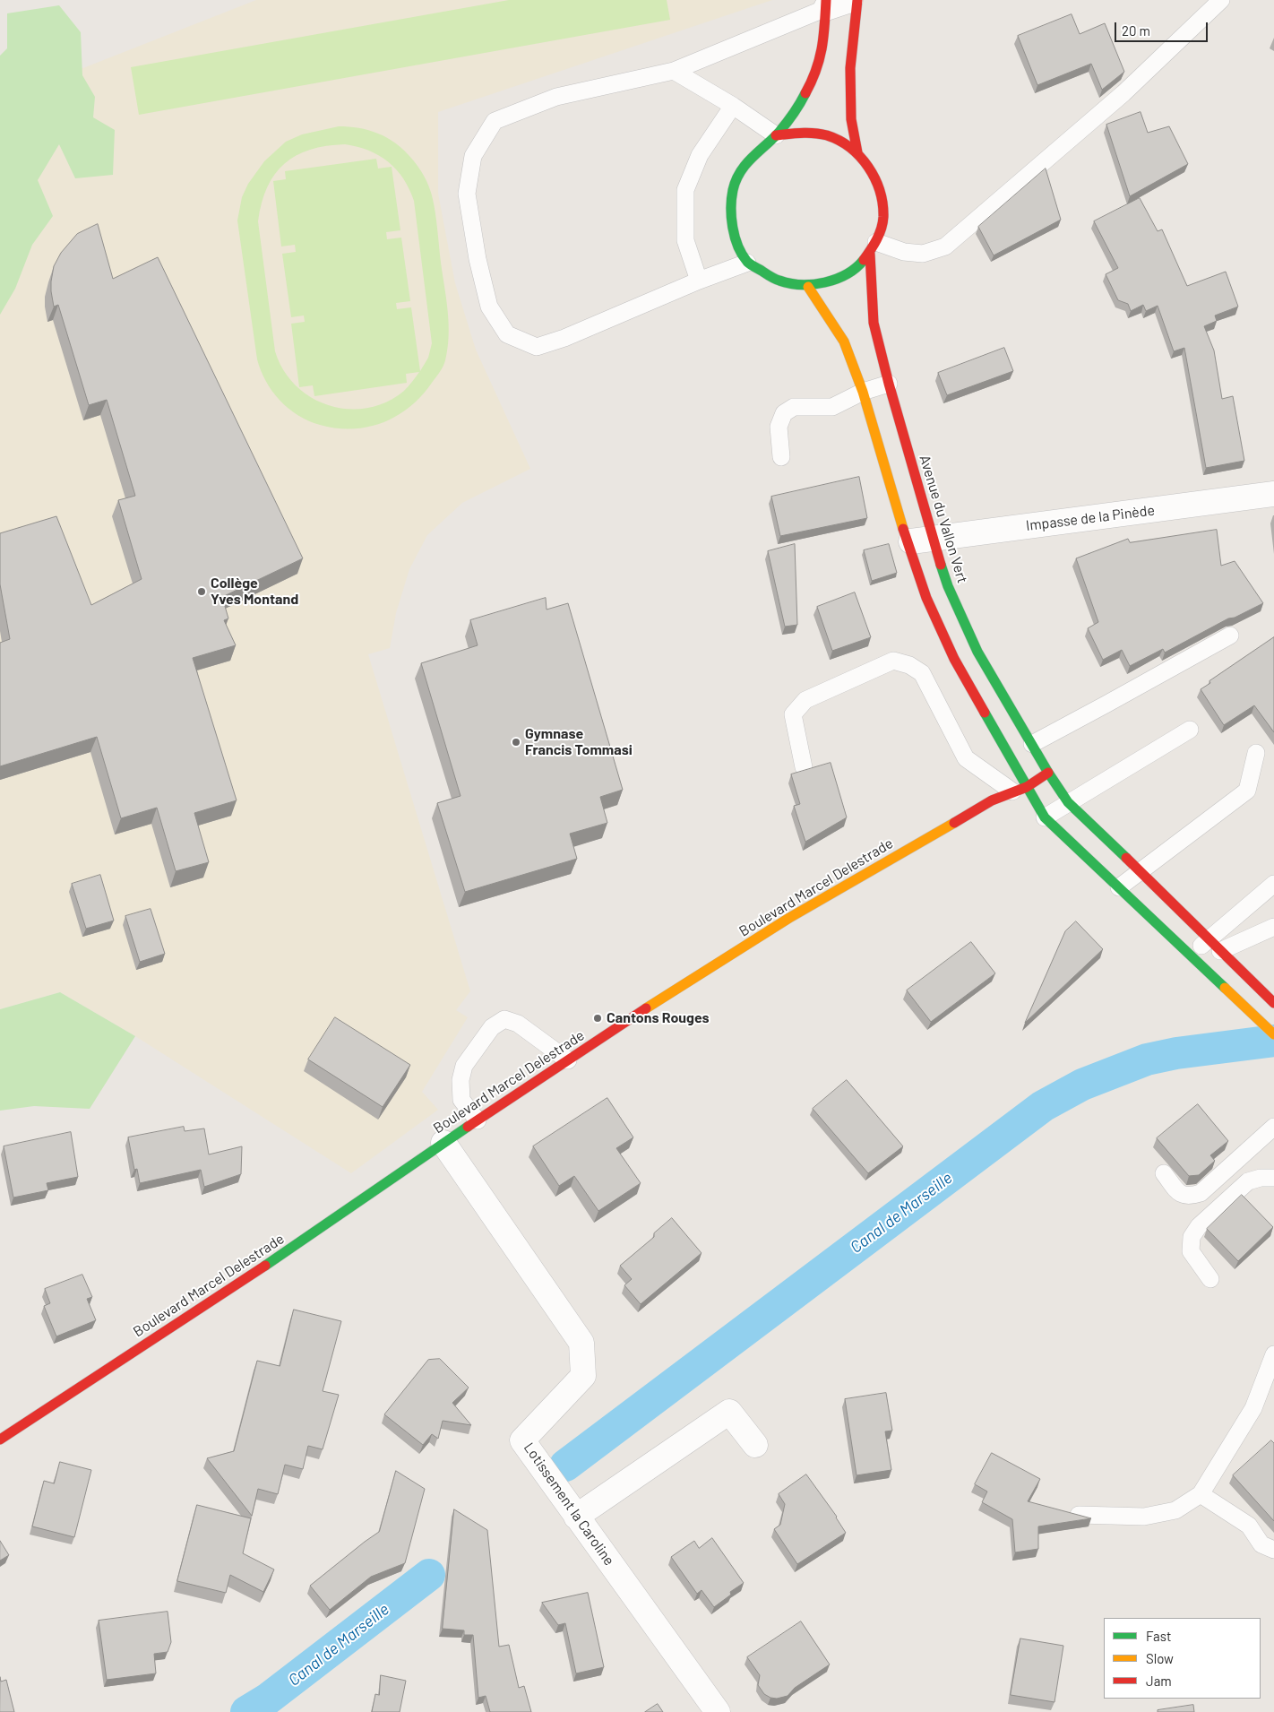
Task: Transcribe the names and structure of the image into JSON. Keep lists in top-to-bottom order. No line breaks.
{"streets":{"main road":["Avenue du Vallon Vert","Boulevard Marcel Delestrade"],"street":["Impasse de la Pinède","Lotissement la Caroline"]},"crossings":[["Impasse de la Pinède","Avenue du Vallon Vert"],["Avenue du Vallon Vert","Boulevard Marcel Delestrade"],["Boulevard Marcel Delestrade","Lotissement la Caroline"]],"water":["Canal de Marseille"],"places":["Collège Yves Montand","Gymnase Francis Tommasi","Cantons Rouges"],"legend":["Fast","Slow","Jam"],"scale_bar":"20 m"}
